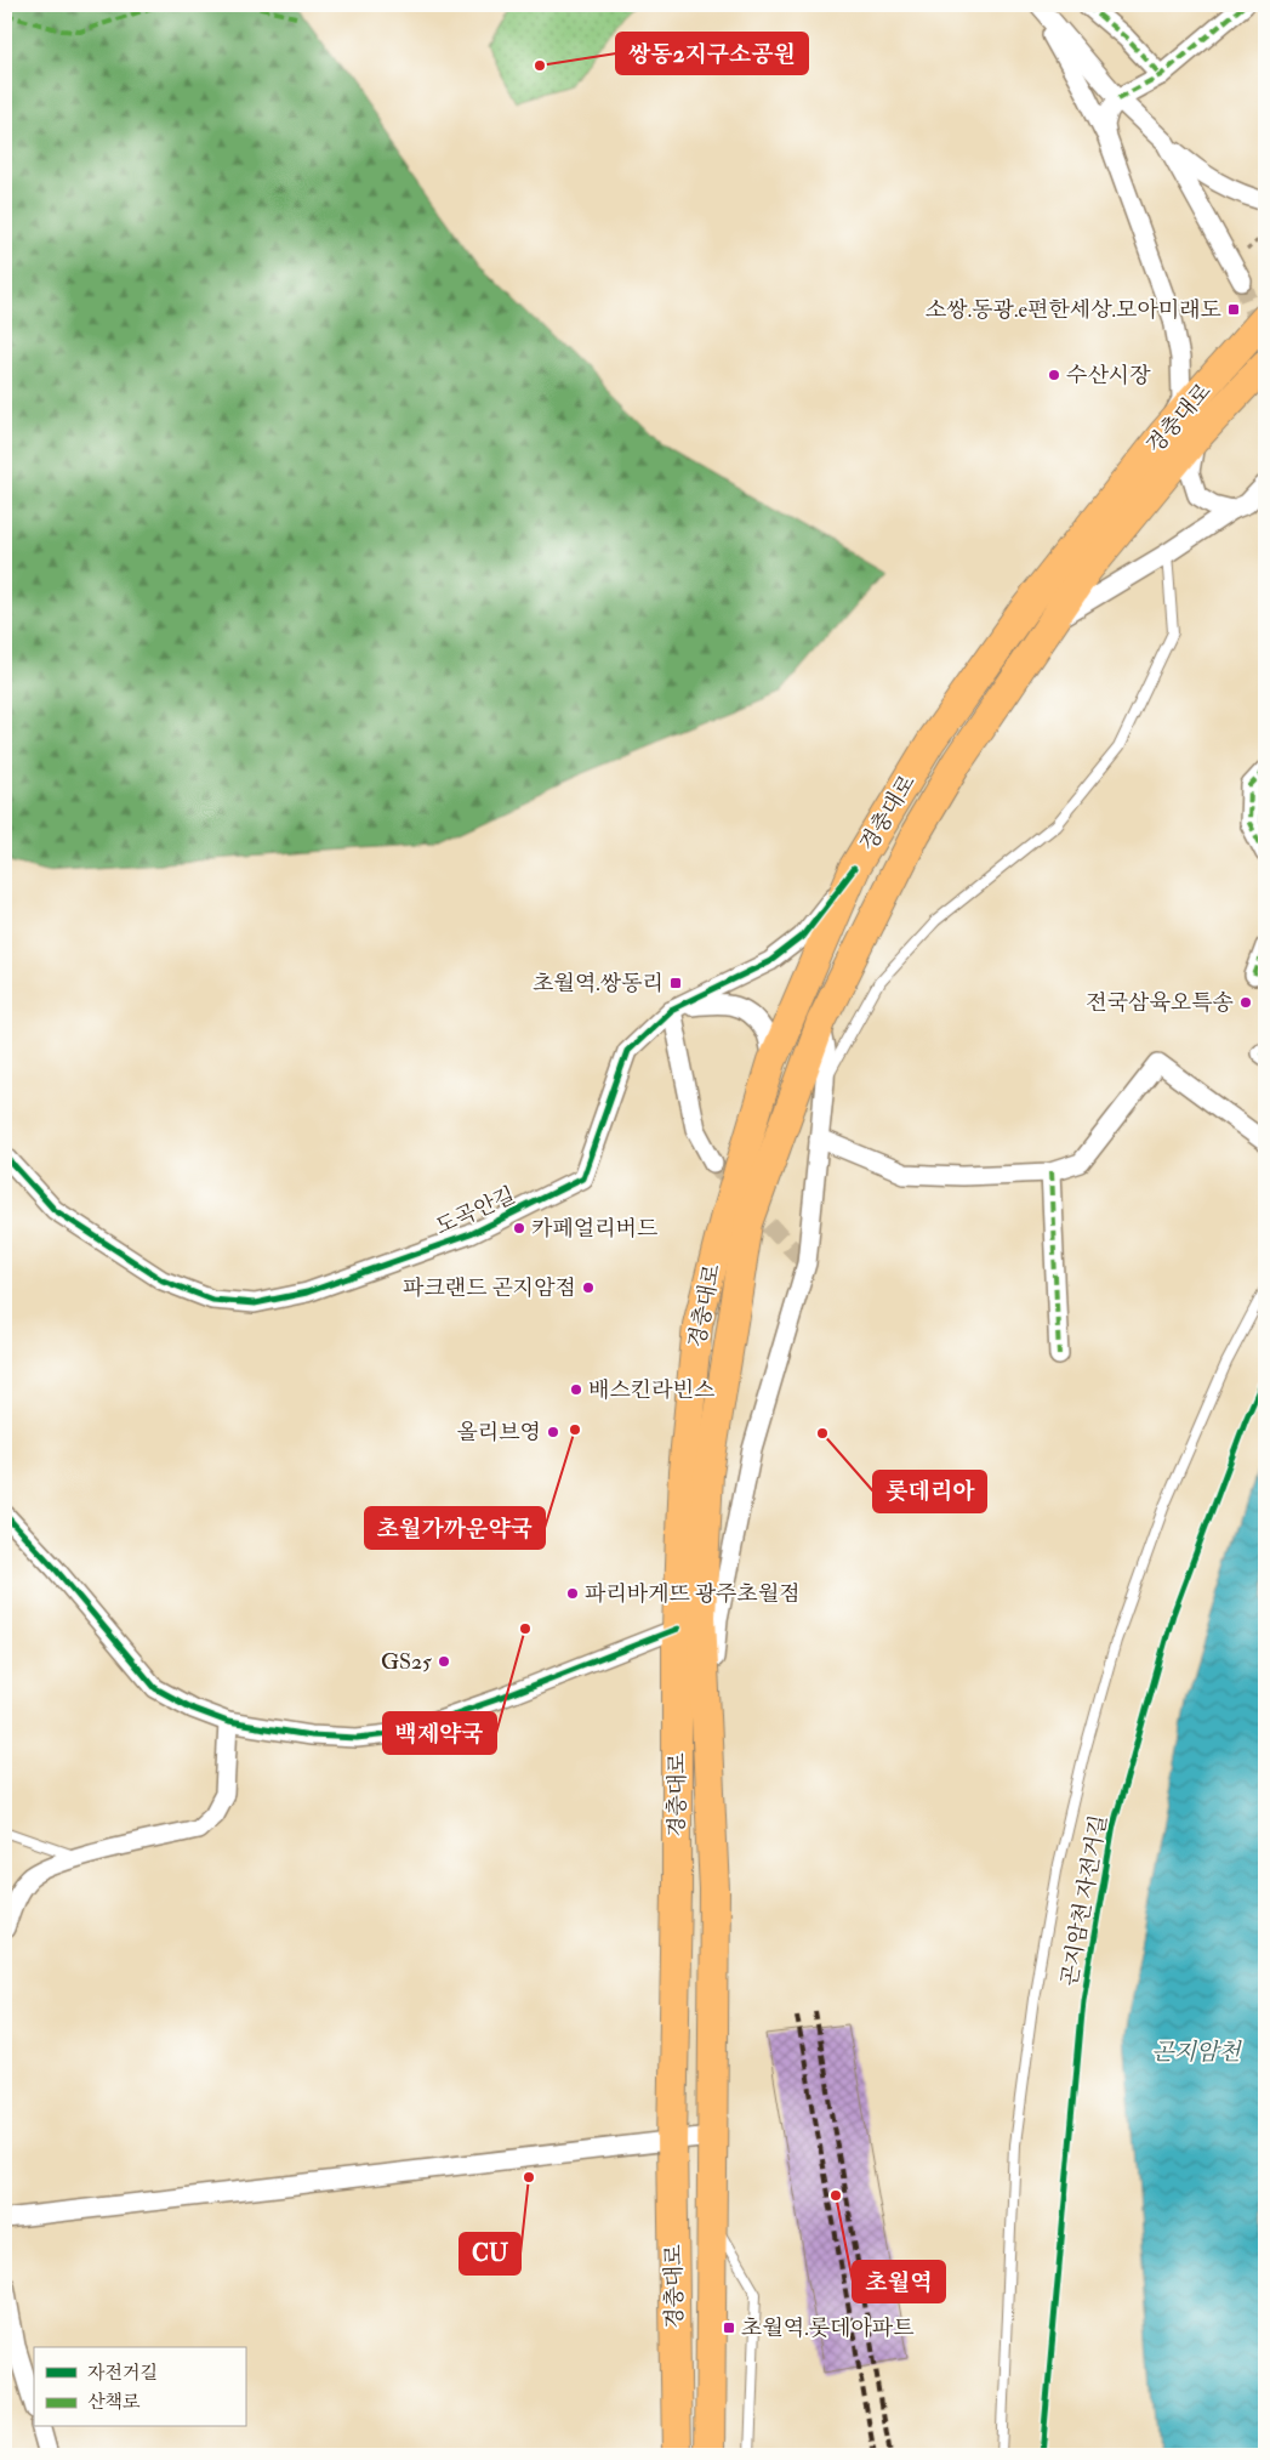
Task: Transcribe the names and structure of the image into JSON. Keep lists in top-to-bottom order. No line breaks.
{"streets":{"main road":["경충대로"],"street":["도곡안길"],"cycle path":["곤지암천 자전거길"]},"crossings":[["경충대로","도곡안길"]],"water":["곤지암천"],"places":{"other":["쌍동2지구소공원","수산시장","전국삼육오특송","카페얼리버드","파크랜드 곤지암점","배스킨라빈스","초월가까운약국","올리브영","롯데리아","파리바게뜨 광주초월점","백제약국","GS25","CU","초월역"],"transit":["소쌍.동광.e편한세상.모아미래도","초월역.쌍동리","초월역.롯데아파트"]},"legend":["자전거길","산책로"]}
